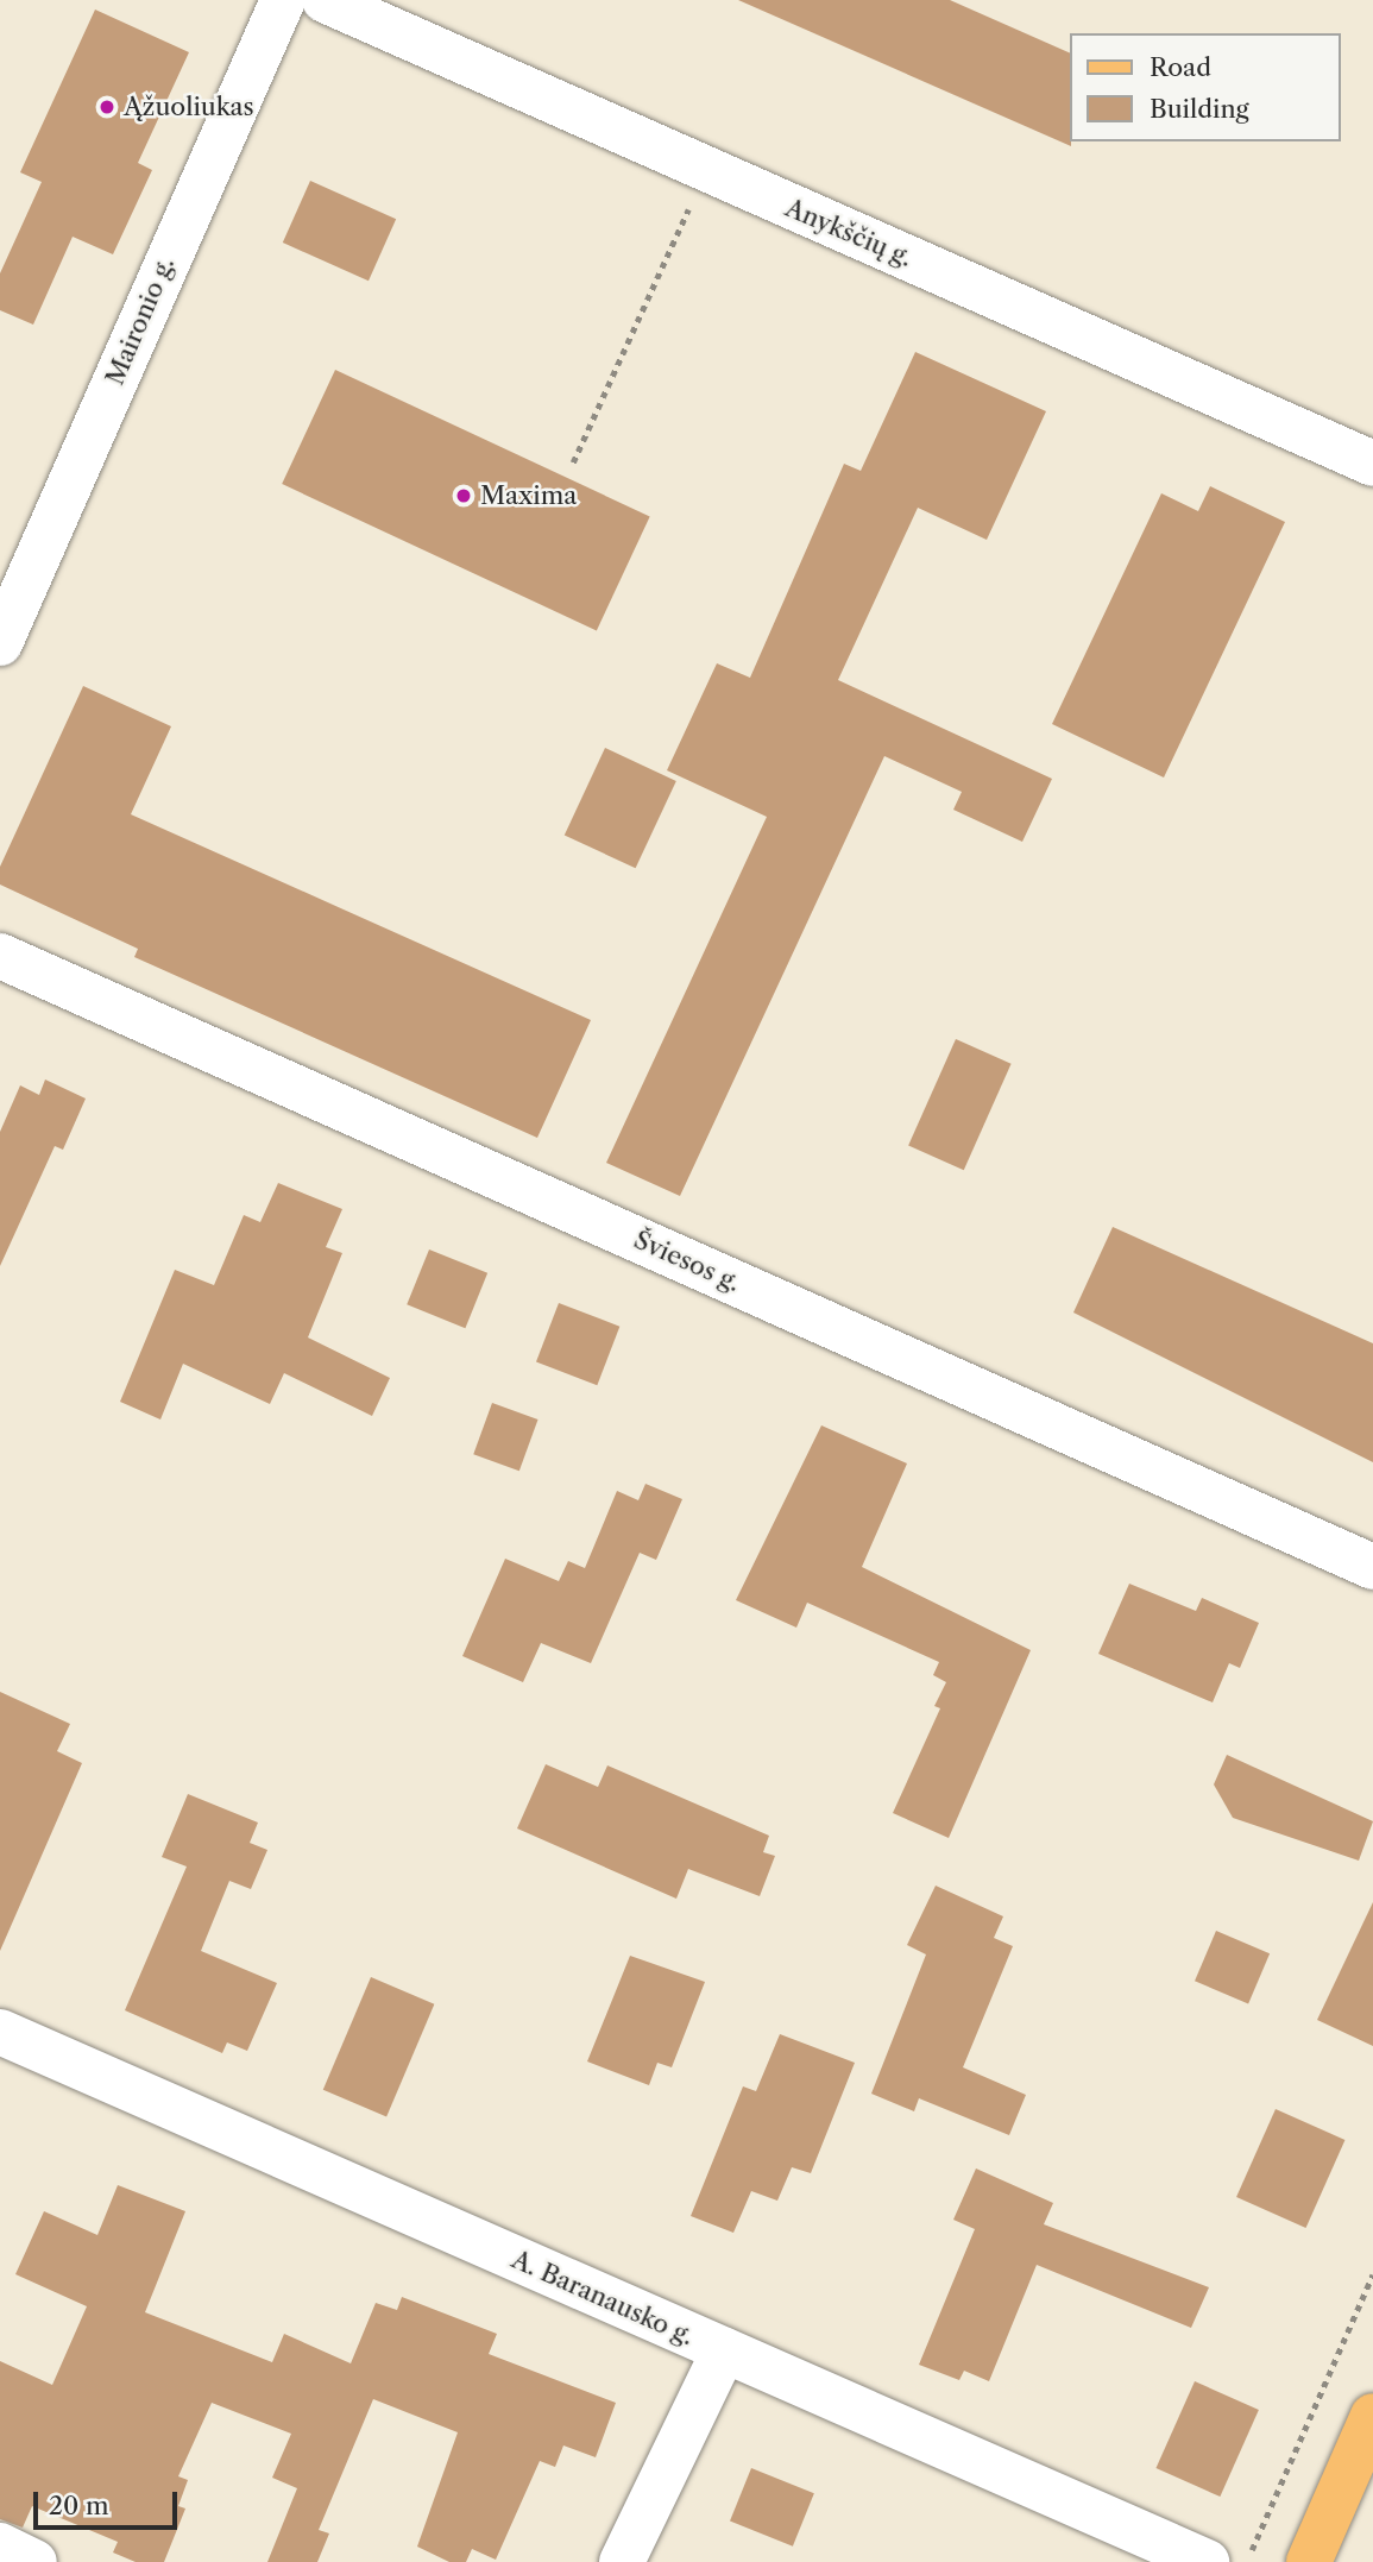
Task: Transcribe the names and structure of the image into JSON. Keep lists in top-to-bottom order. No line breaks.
{"streets":{"street":["Anykščių g.","Maironio g.","Šviesos g.","A. Baranausko g."]},"places":["Ąžuoliukas","Maxima"],"legend":["Road","Building"],"scale_bar":"20 m"}
